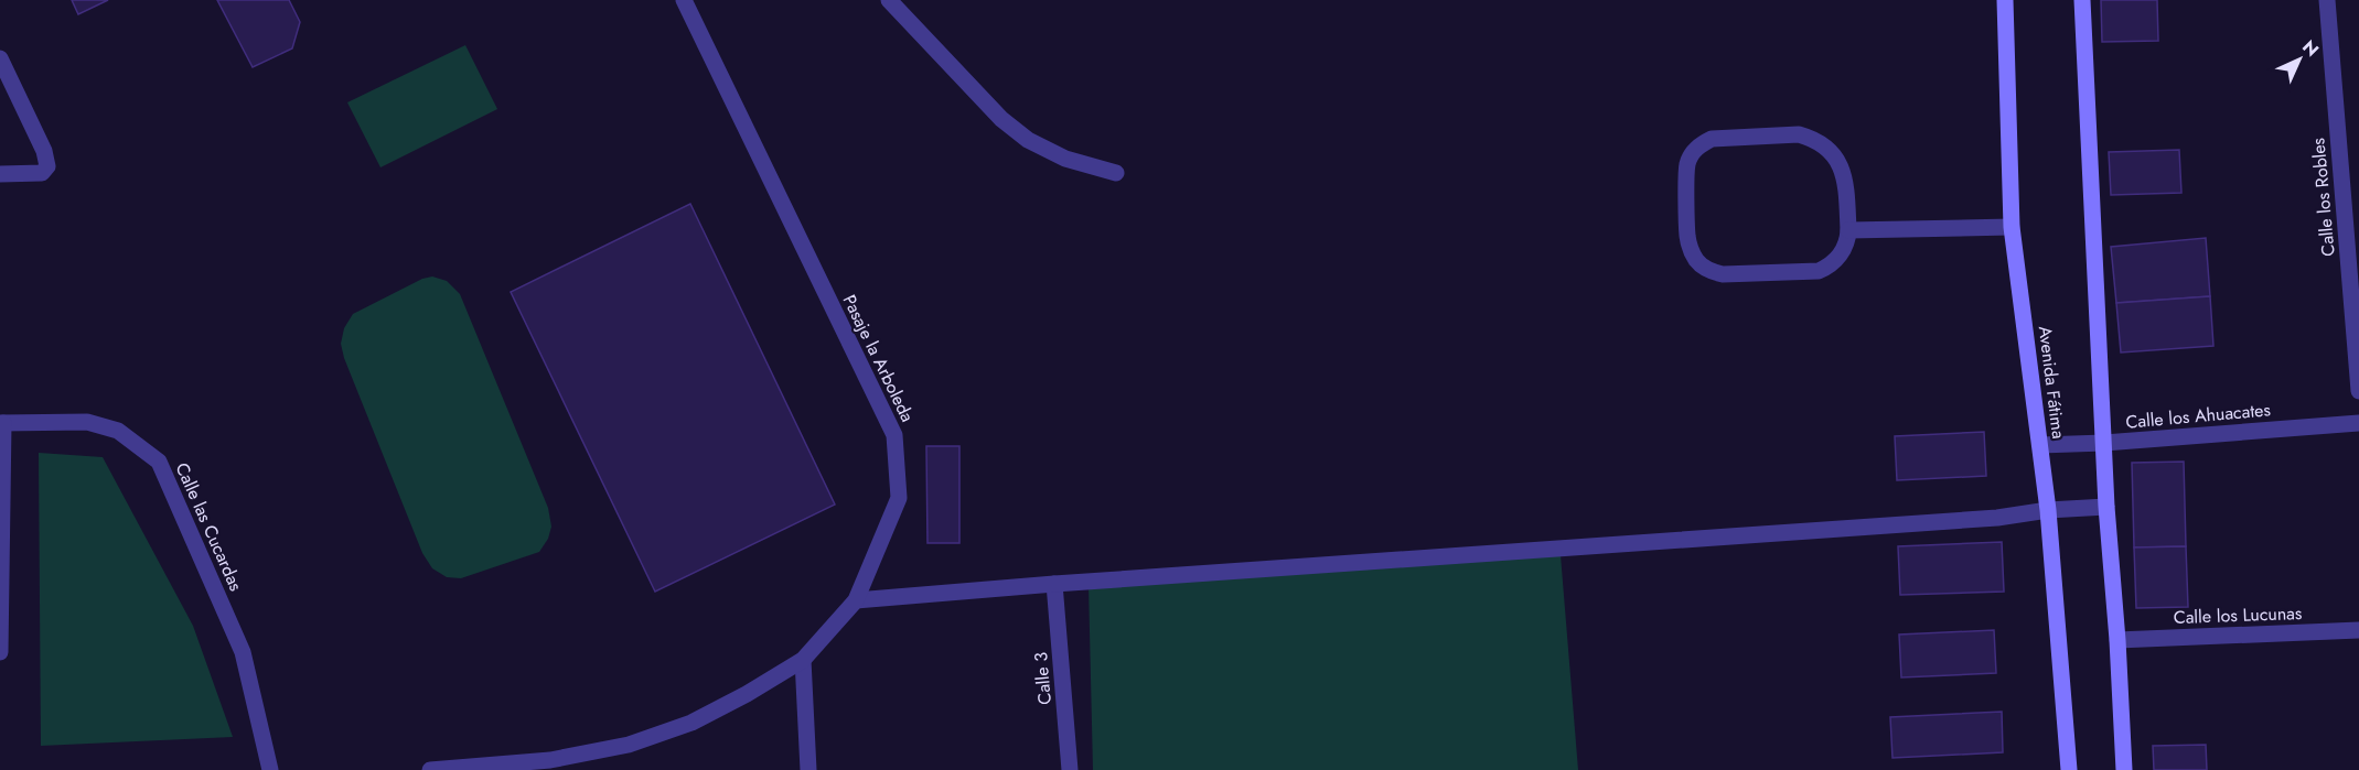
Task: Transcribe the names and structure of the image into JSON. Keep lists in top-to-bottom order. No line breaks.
{"streets":{"main road":["Avenida Fátima"],"street":["Calle los Robles","Pasaje la Arboleda","Calle los Ahuacates","Calle las Cucardas","Calle los Lucunas","Calle 3"]},"crossings":[["Avenida Fátima","Calle los Ahuacates"]],"north":"top right"}
